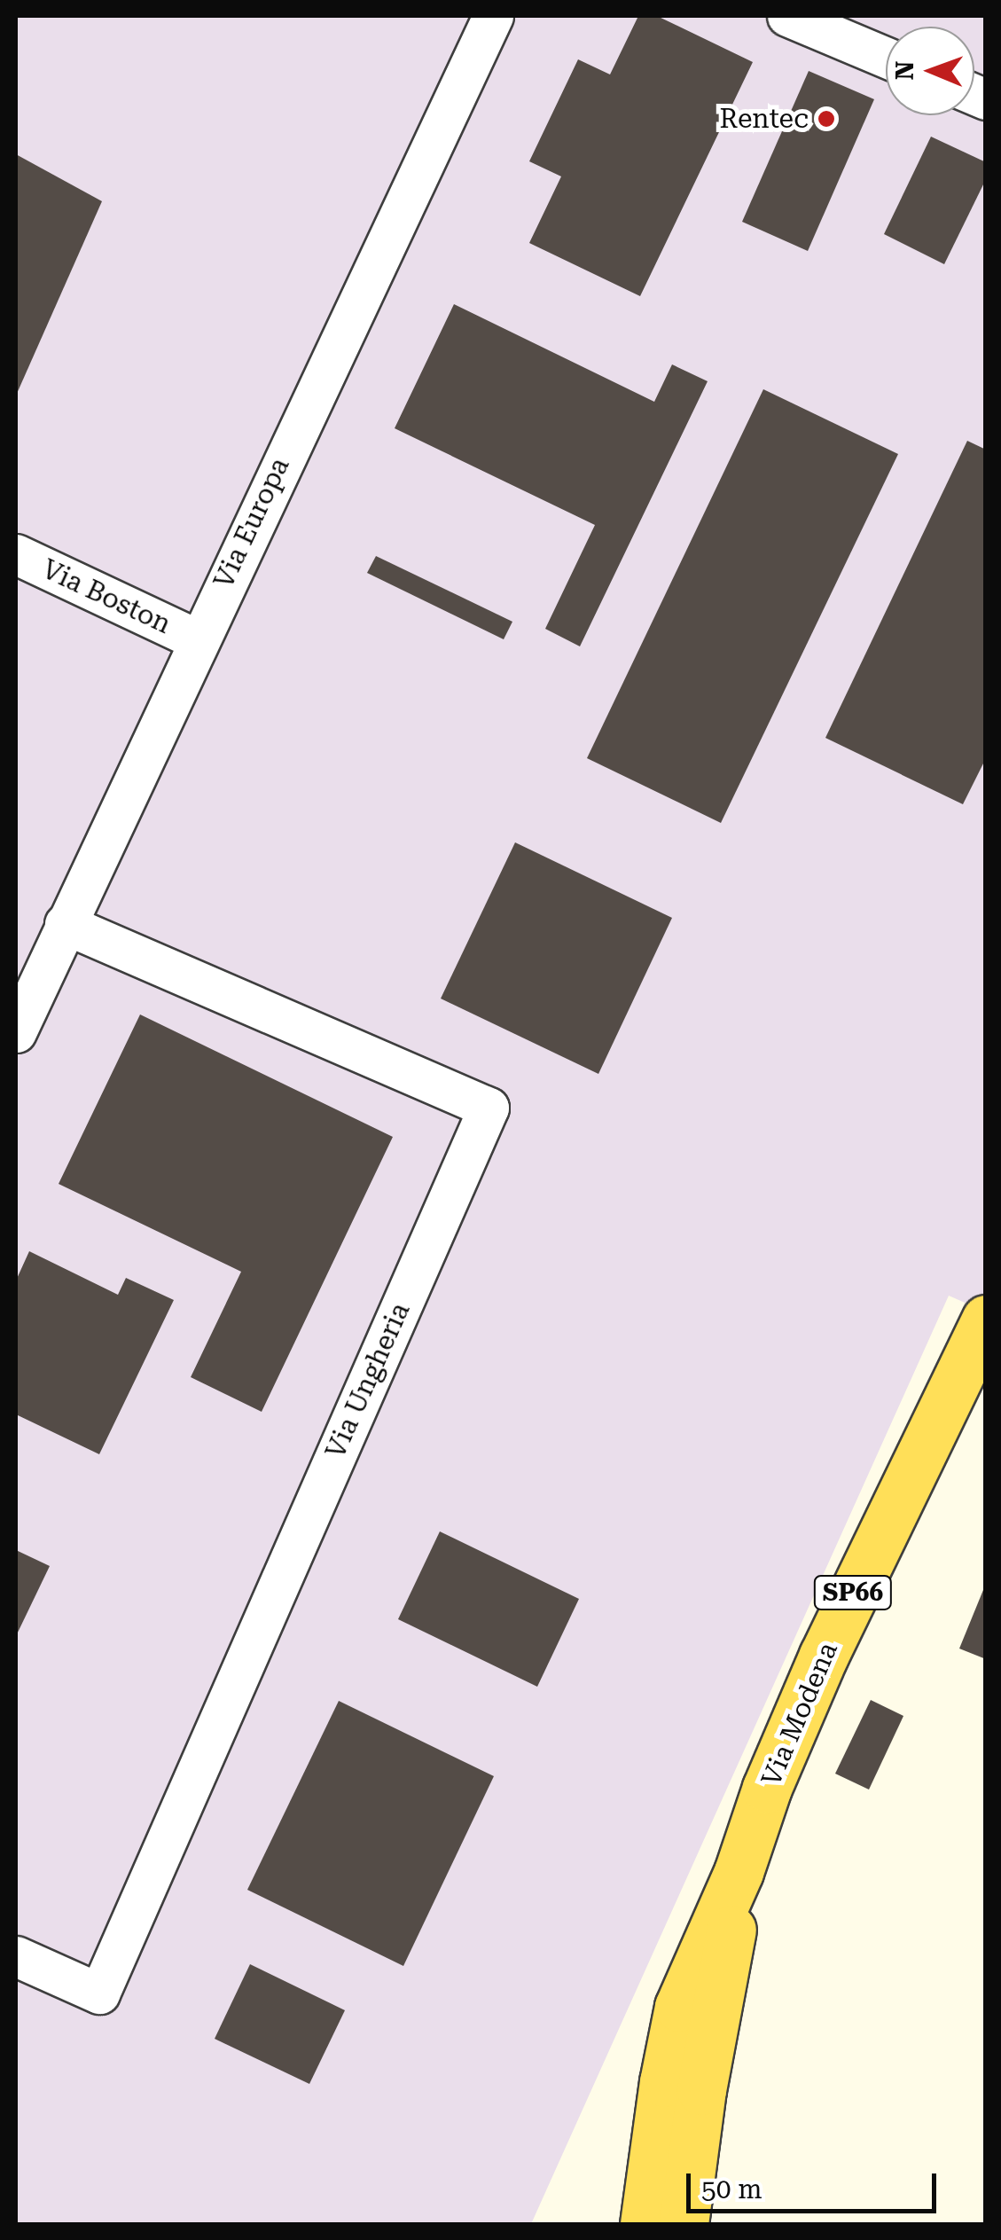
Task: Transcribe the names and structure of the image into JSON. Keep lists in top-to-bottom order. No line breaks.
{"streets":{"main road":["SP66","Via Modena"],"street":["Via Europa","Via Boston","Via Ungheria"]},"crossings":[["Via Europa","Via Boston"],["Via Europa","Via Ungheria"]],"places":["Rentec"],"scale_bar":"50 m","north":"left"}
